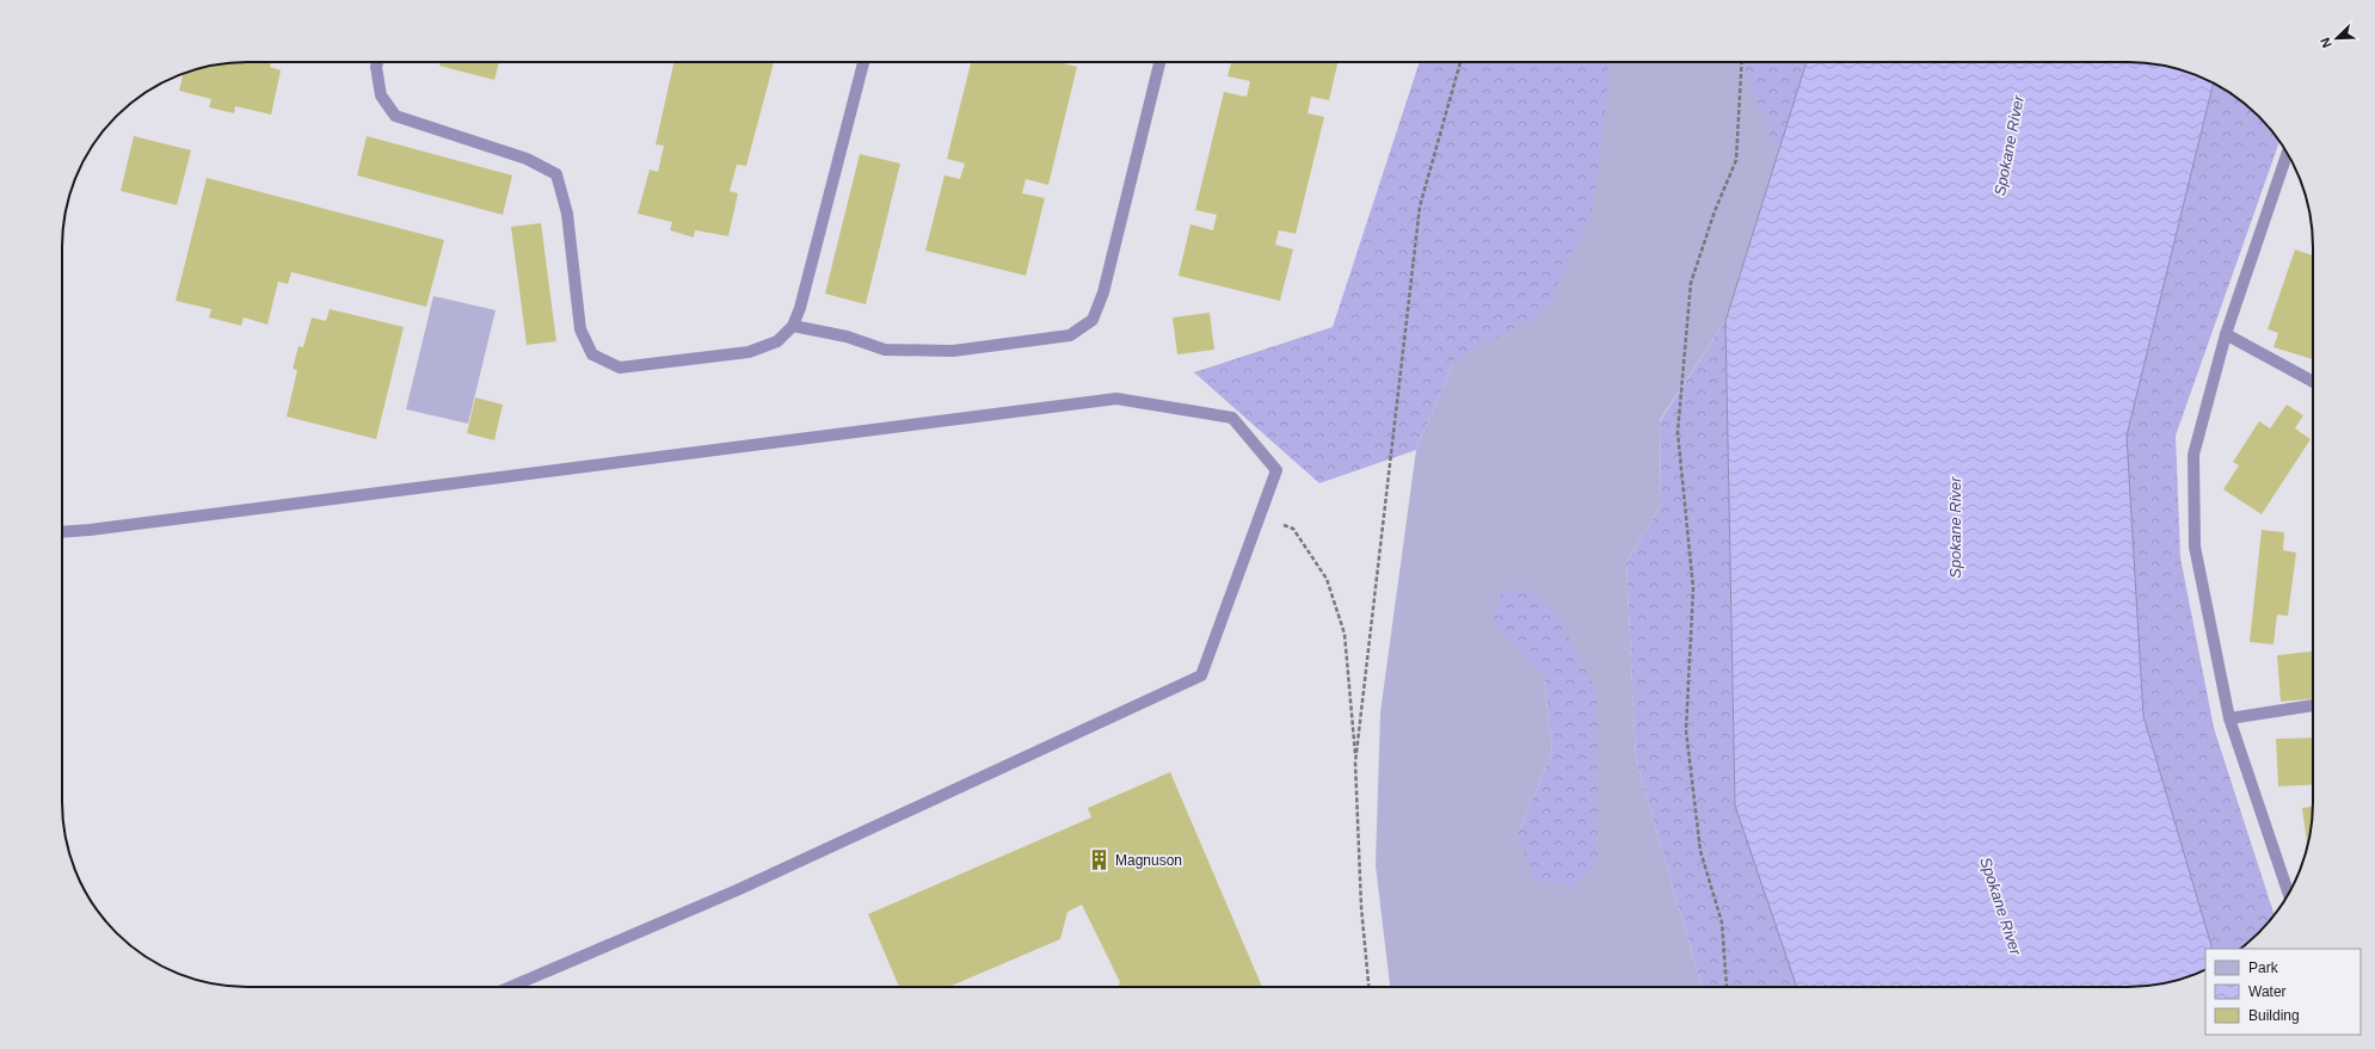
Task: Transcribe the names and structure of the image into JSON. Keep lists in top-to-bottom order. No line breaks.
{"water":["Spokane River"],"places":{"building":["Magnuson"]},"legend":["Park","Water","Building"],"north":"bottom left"}
